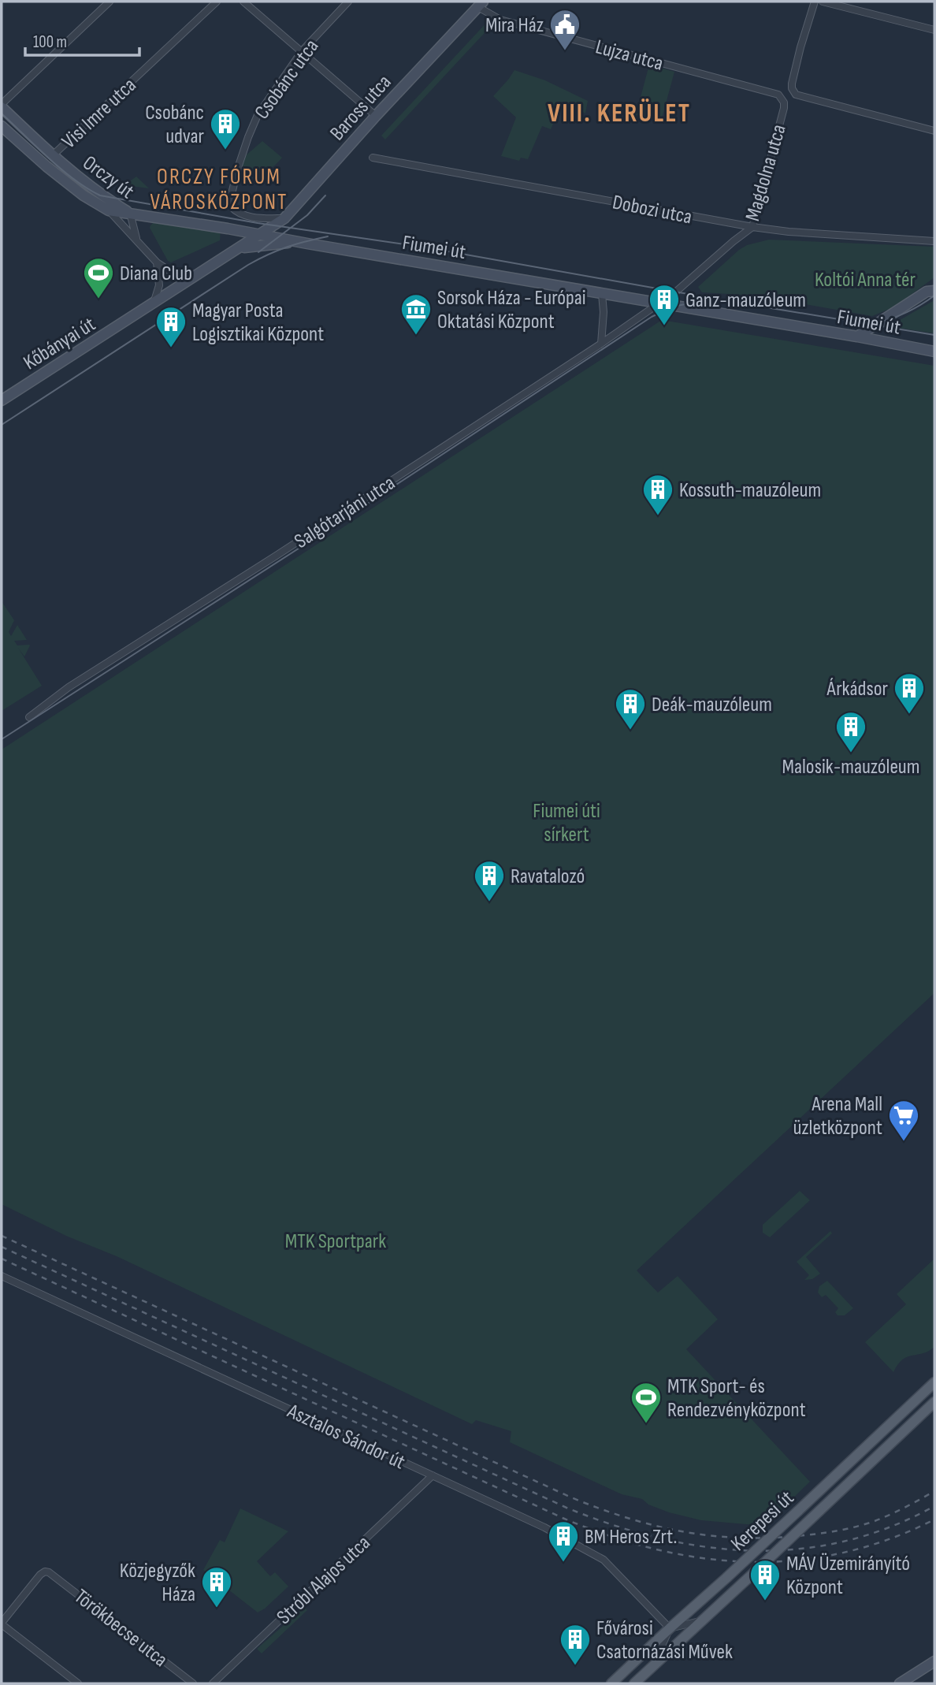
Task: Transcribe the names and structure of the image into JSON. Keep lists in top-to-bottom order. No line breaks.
{"streets":{"main road":["Baross utca","Orczy út","Fiumei út","Kőbányai út","Kerepesi út"],"street":["Lujza utca","Csobánc utca","Visi Imre utca","Magdolna utca","Dobozi utca","Salgótarjáni utca","Asztalos Sándor út","Stróbl Alajos utca","Törökbecse utca"]},"crossings":[["Lujza utca","Baross utca"],["Lujza utca","Magdolna utca"],["Csobánc utca","Baross utca"],["Baross utca","Fiumei út"],["Baross utca","Kőbányai út"],["Visi Imre utca","Orczy út"],["Magdolna utca","Dobozi utca"],["Magdolna utca","Fiumei út"],["Magdolna utca","Salgótarjáni utca"],["Orczy út","Fiumei út"],["Fiumei út","Salgótarjáni utca"],["Asztalos Sándor út","Kerepesi út"],["Asztalos Sándor út","Stróbl Alajos utca"]],"districts":["VIII. KERÜLET","ORCZY FÓRUM VÁROSKÖZPONT"],"parks":["Koltói Anna tér","Fiumei úti sírkert","MTK Sportpark"],"places":{"public building":["Mira Ház"],"building":["Csobánc udvar","Ganz-mauzóleum","Magyar Posta Logisztikai Központ","Kossuth-mauzóleum","Árkádsor","Deák-mauzóleum","Malosik-mauzóleum","Ravatalozó","BM Heros Zrt.","MÁV Üzemirányító Központ","Közjegyzők Háza","Fővárosi Csatornázási Művek"],"sports":["Diana Club","MTK Sport- és Rendezvényközpont"],"museum":["Sorsok Háza - Európai Oktatási Központ"],"supermarket":["Arena Mall üzletközpont"]},"scale_bar":"100 m"}
